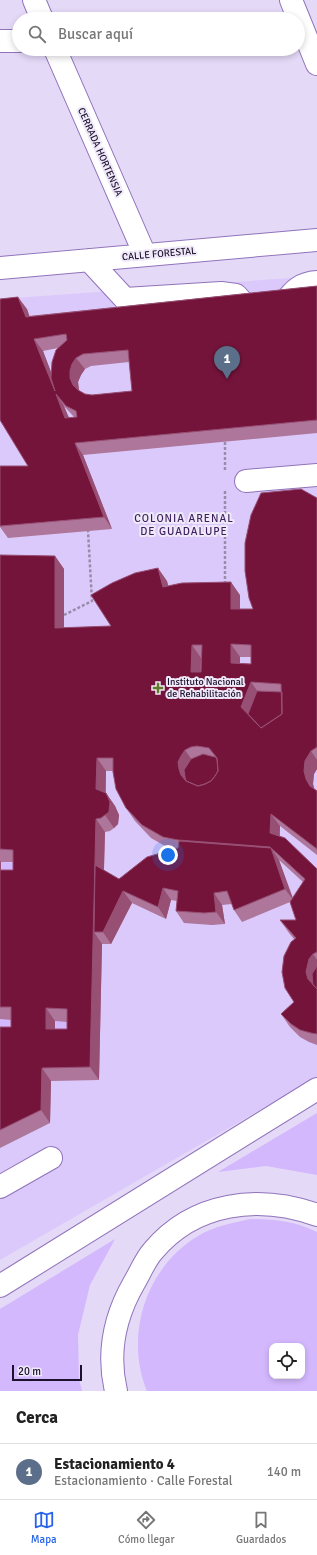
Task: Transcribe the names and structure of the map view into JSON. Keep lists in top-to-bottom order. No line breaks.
{"streets":{"main road":["CERRADA HORTENSIA","CALLE FORESTAL"]},"crossings":[["CERRADA HORTENSIA","CALLE FORESTAL"]],"districts":["COLONIA ARENAL DE GUADALUPE"],"places":{"health":["Instituto Nacional de Rehabilitación"]},"scale_bar":"20 m","page":{"search":"Buscar aquí","pins":"1","scale":"20 m","heading":"Cerca","list":[{"mark":"1","name":"Estacionamiento 4","note":"Estacionamiento · Calle Forestal","value":"140 m"}],"nav":["Mapa","Cómo llegar","Guardados"]}}
